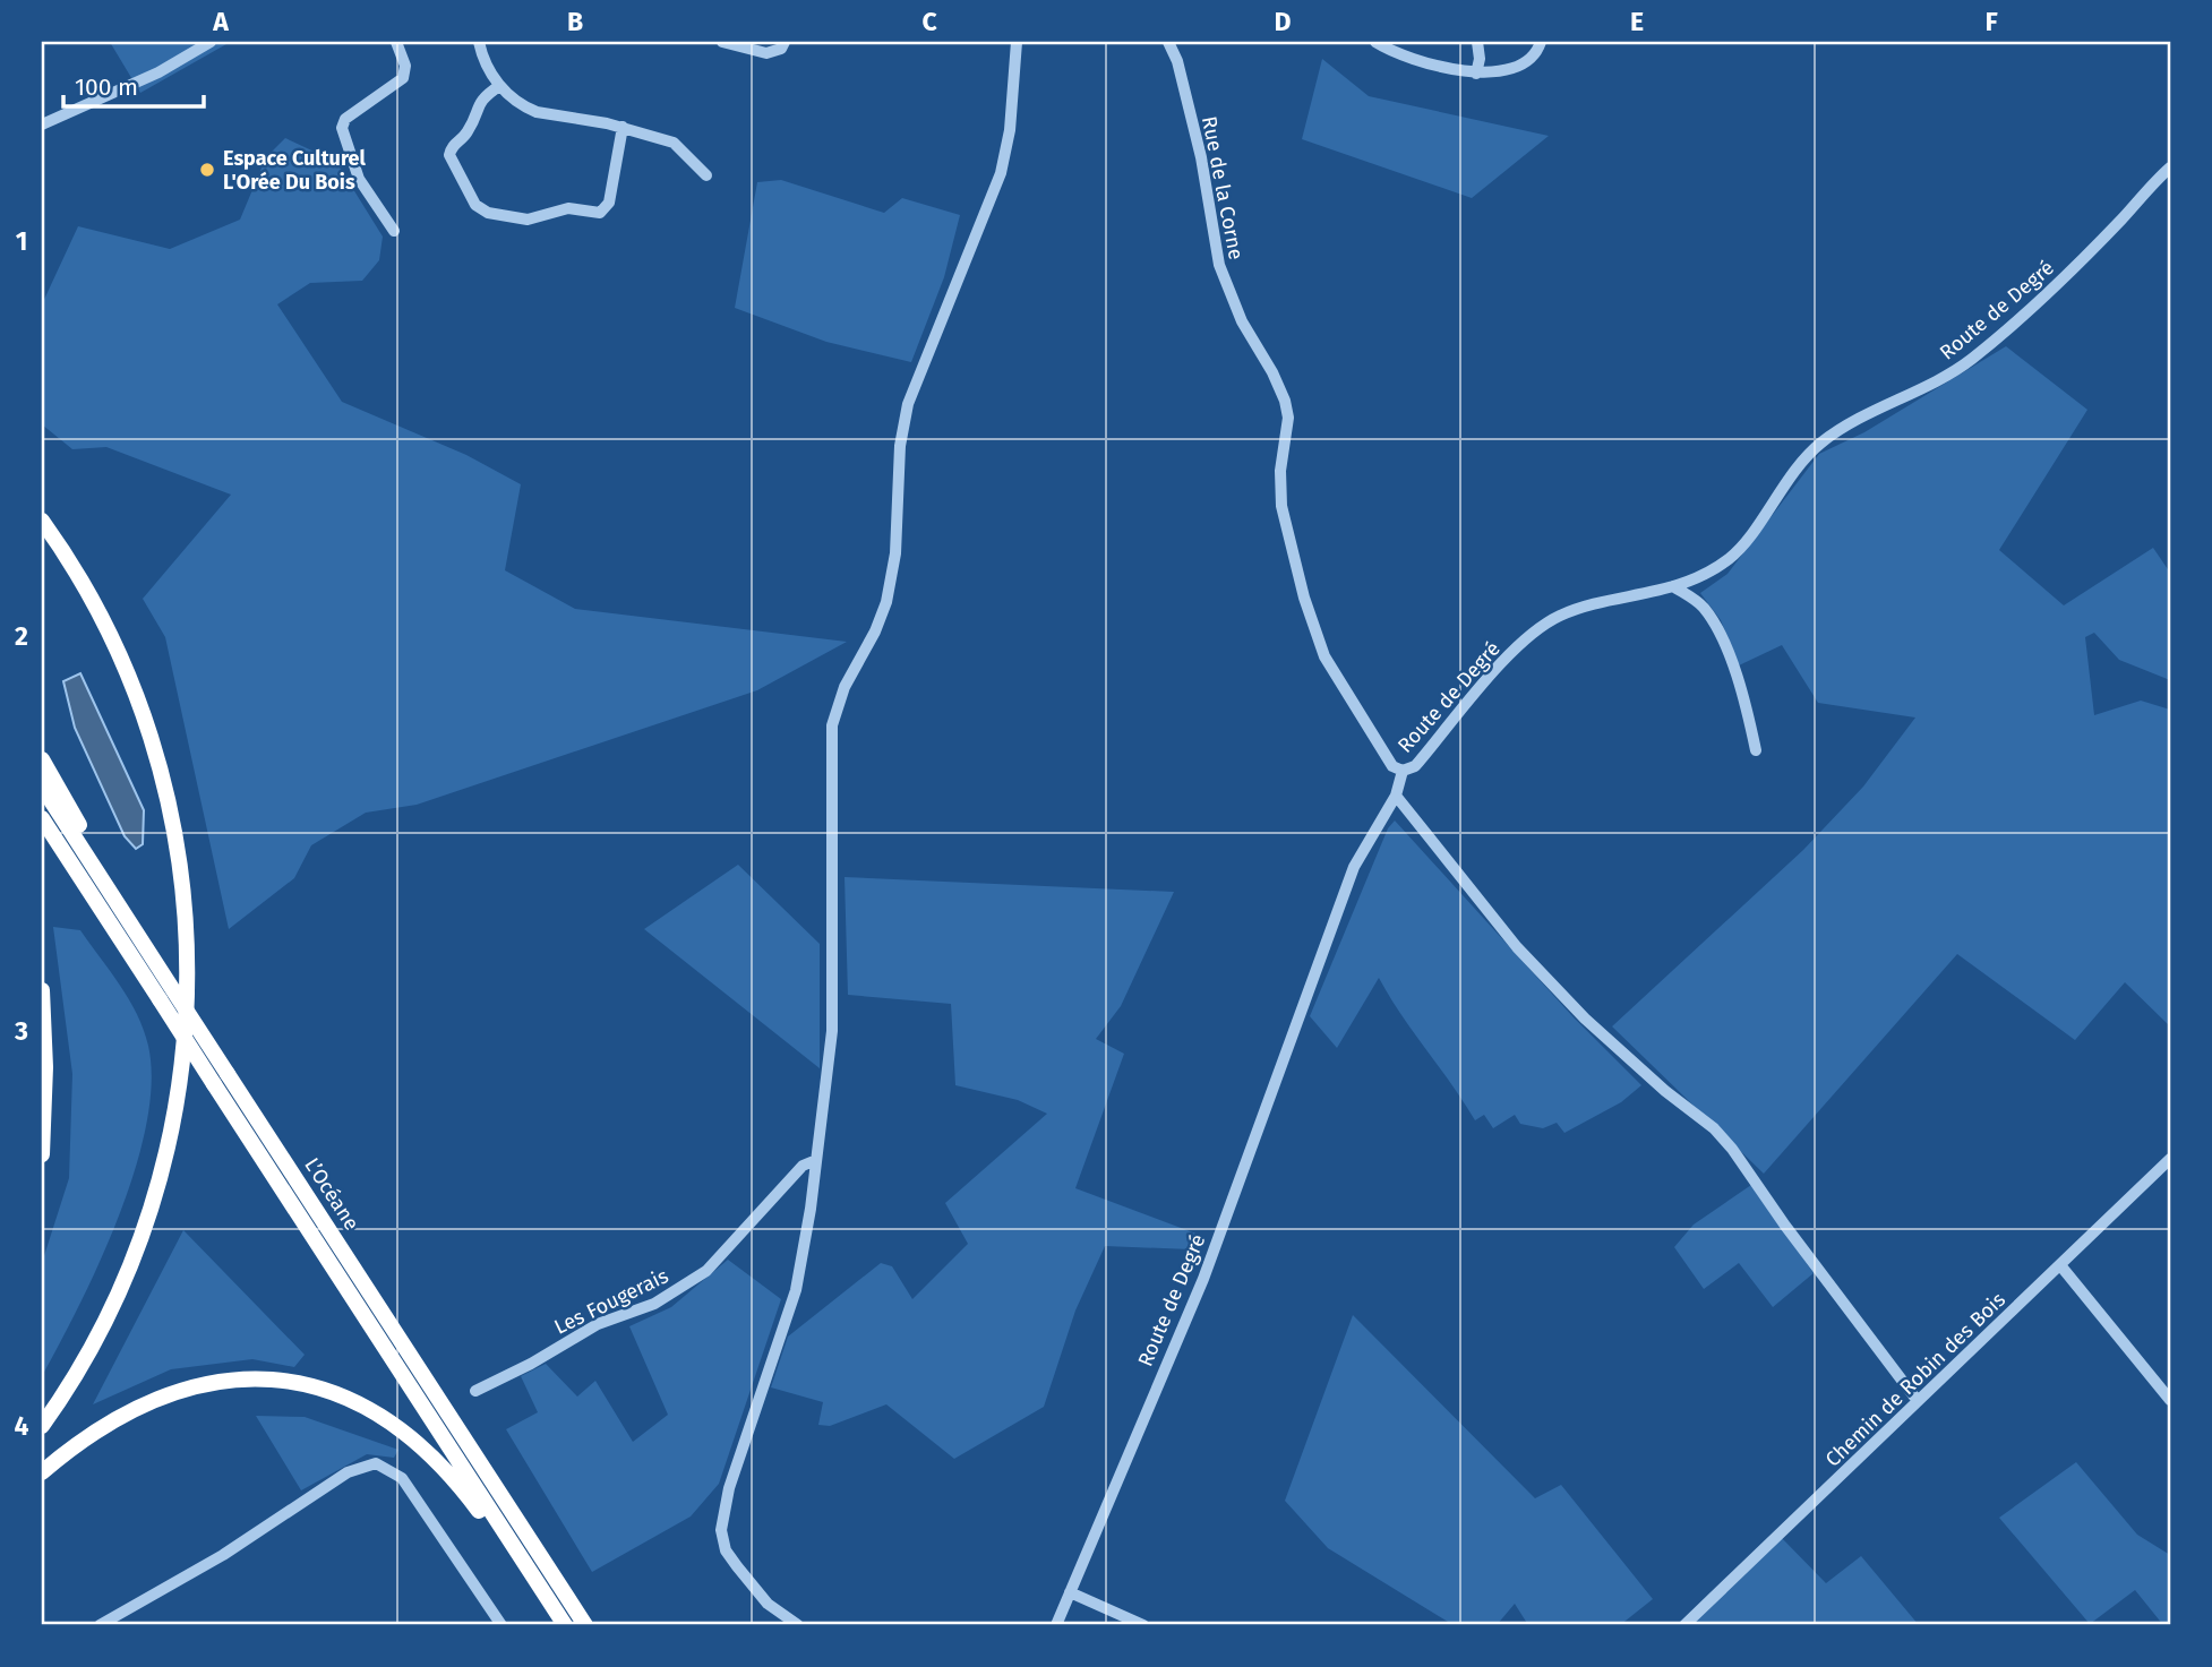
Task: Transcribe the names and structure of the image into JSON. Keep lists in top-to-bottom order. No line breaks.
{"streets":{"highway":["L’Océane"],"street":["Rue de la Corne","Route de Degré","Les Fougerais","Chemin de Robin des Bois"]},"crossings":[["Rue de la Corne","Route de Degré"]],"places":["Espace Culturel L'Orée Du Bois"],"scale_bar":"100 m","grid":{"columns":["A","B","C","D","E","F"],"rows":["1","2","3","4"]}}
